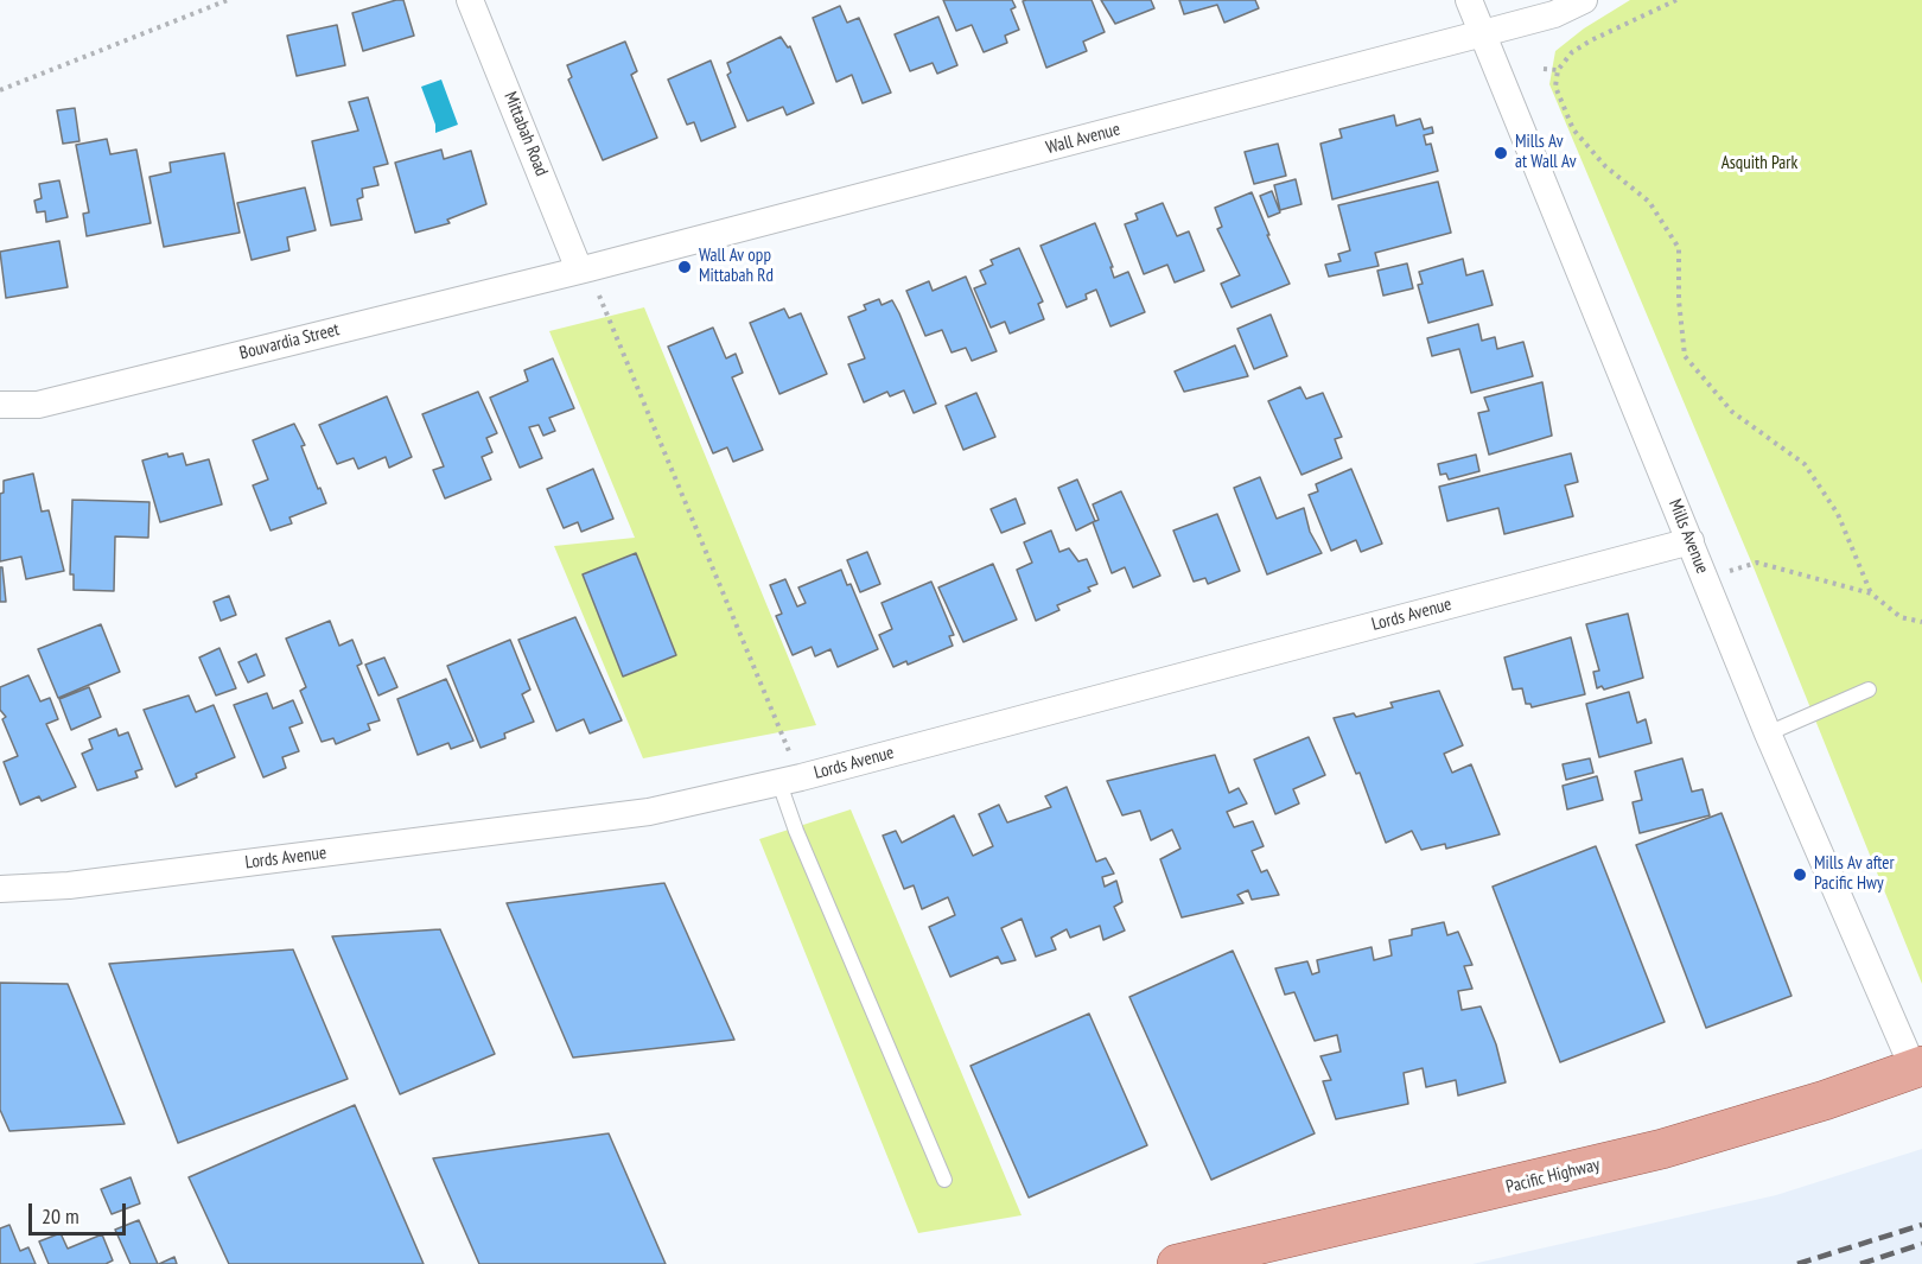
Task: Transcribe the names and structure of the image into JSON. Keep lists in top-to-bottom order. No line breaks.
{"streets":{"main road":["Pacific Highway"],"street":["Mittabah Road","Wall Avenue","Bouvardia Street","Mills Avenue","Lords Avenue"]},"crossings":[["Mittabah Road","Wall Avenue"],["Mittabah Road","Bouvardia Street"],["Wall Avenue","Bouvardia Street"],["Wall Avenue","Mills Avenue"],["Mills Avenue","Lords Avenue"],["Mills Avenue","Pacific Highway"]],"parks":["Asquith Park"],"places":["Mills Av at Wall Av","Wall Av opp Mittabah Rd","Mills Av after Pacific Hwy"],"scale_bar":"20 m"}
